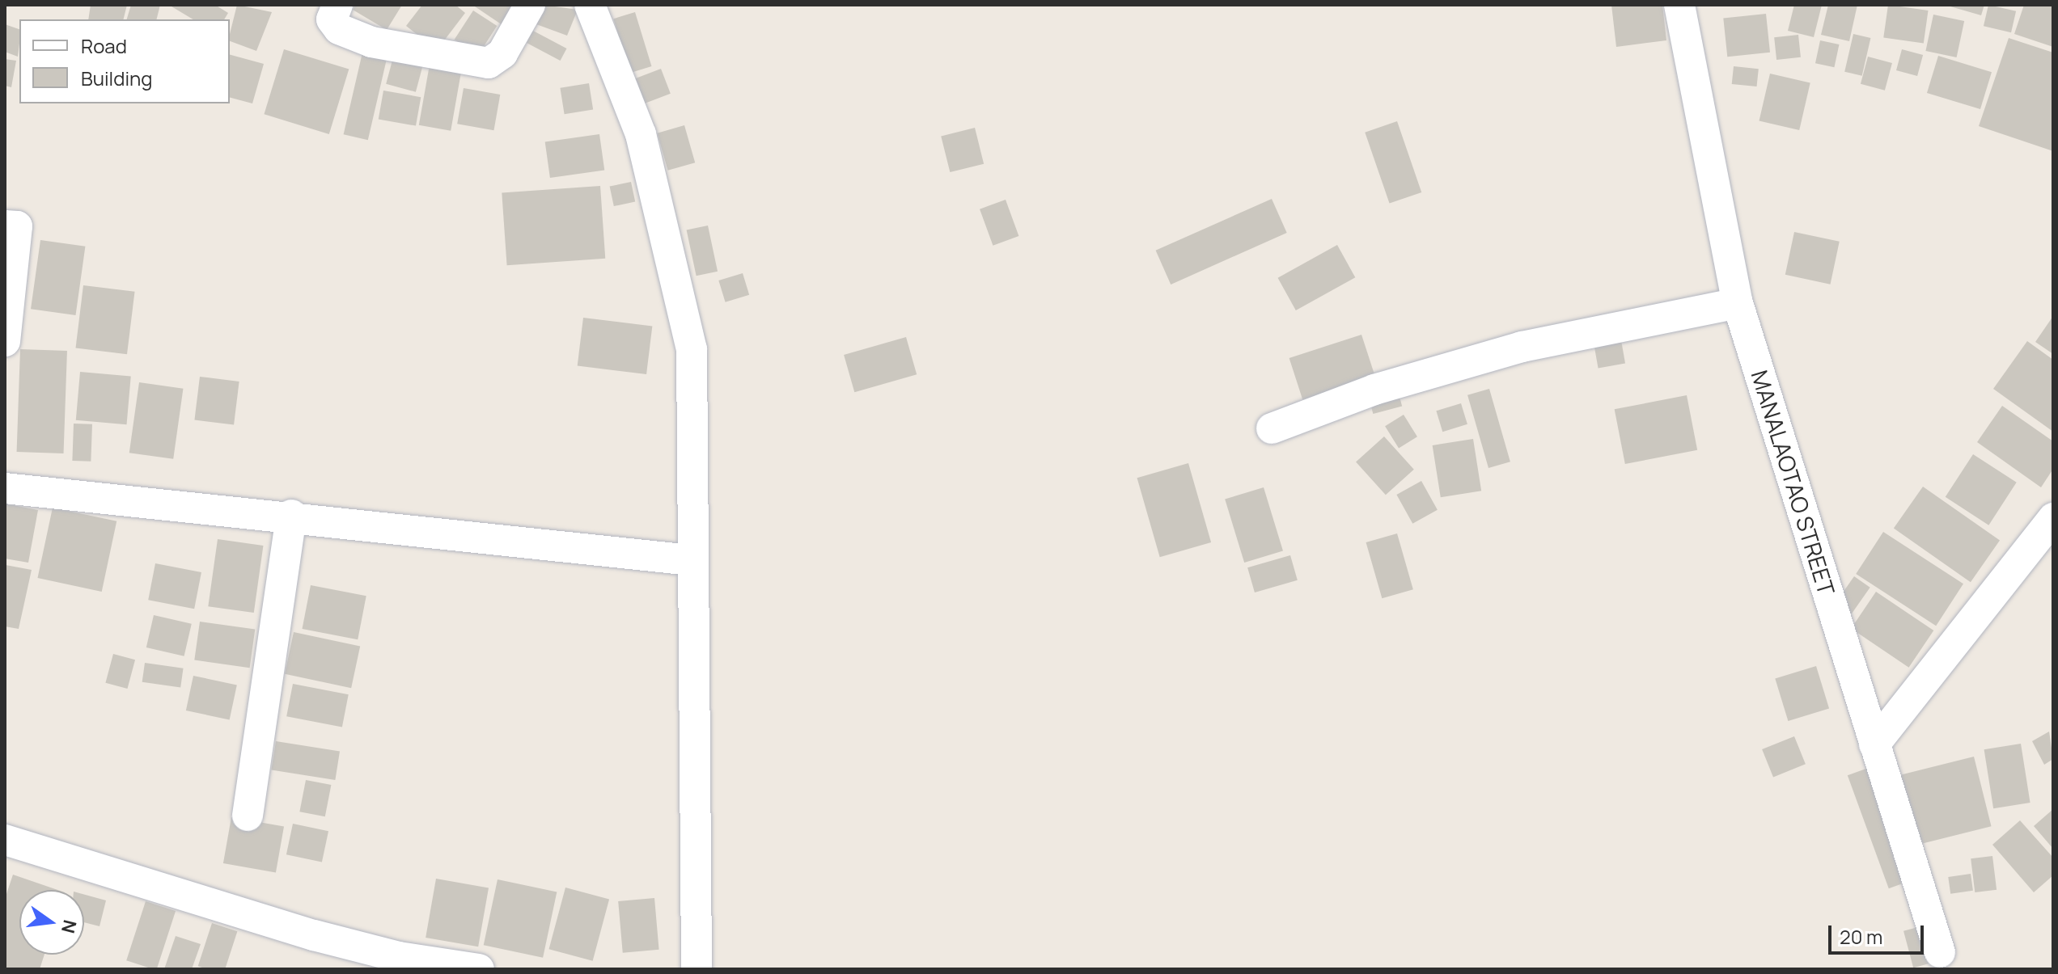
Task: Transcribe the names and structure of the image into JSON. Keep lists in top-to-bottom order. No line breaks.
{"streets":{"street":["MANALAOTAO STREET"]},"legend":["Road","Building"],"scale_bar":"20 m","north":"right"}
